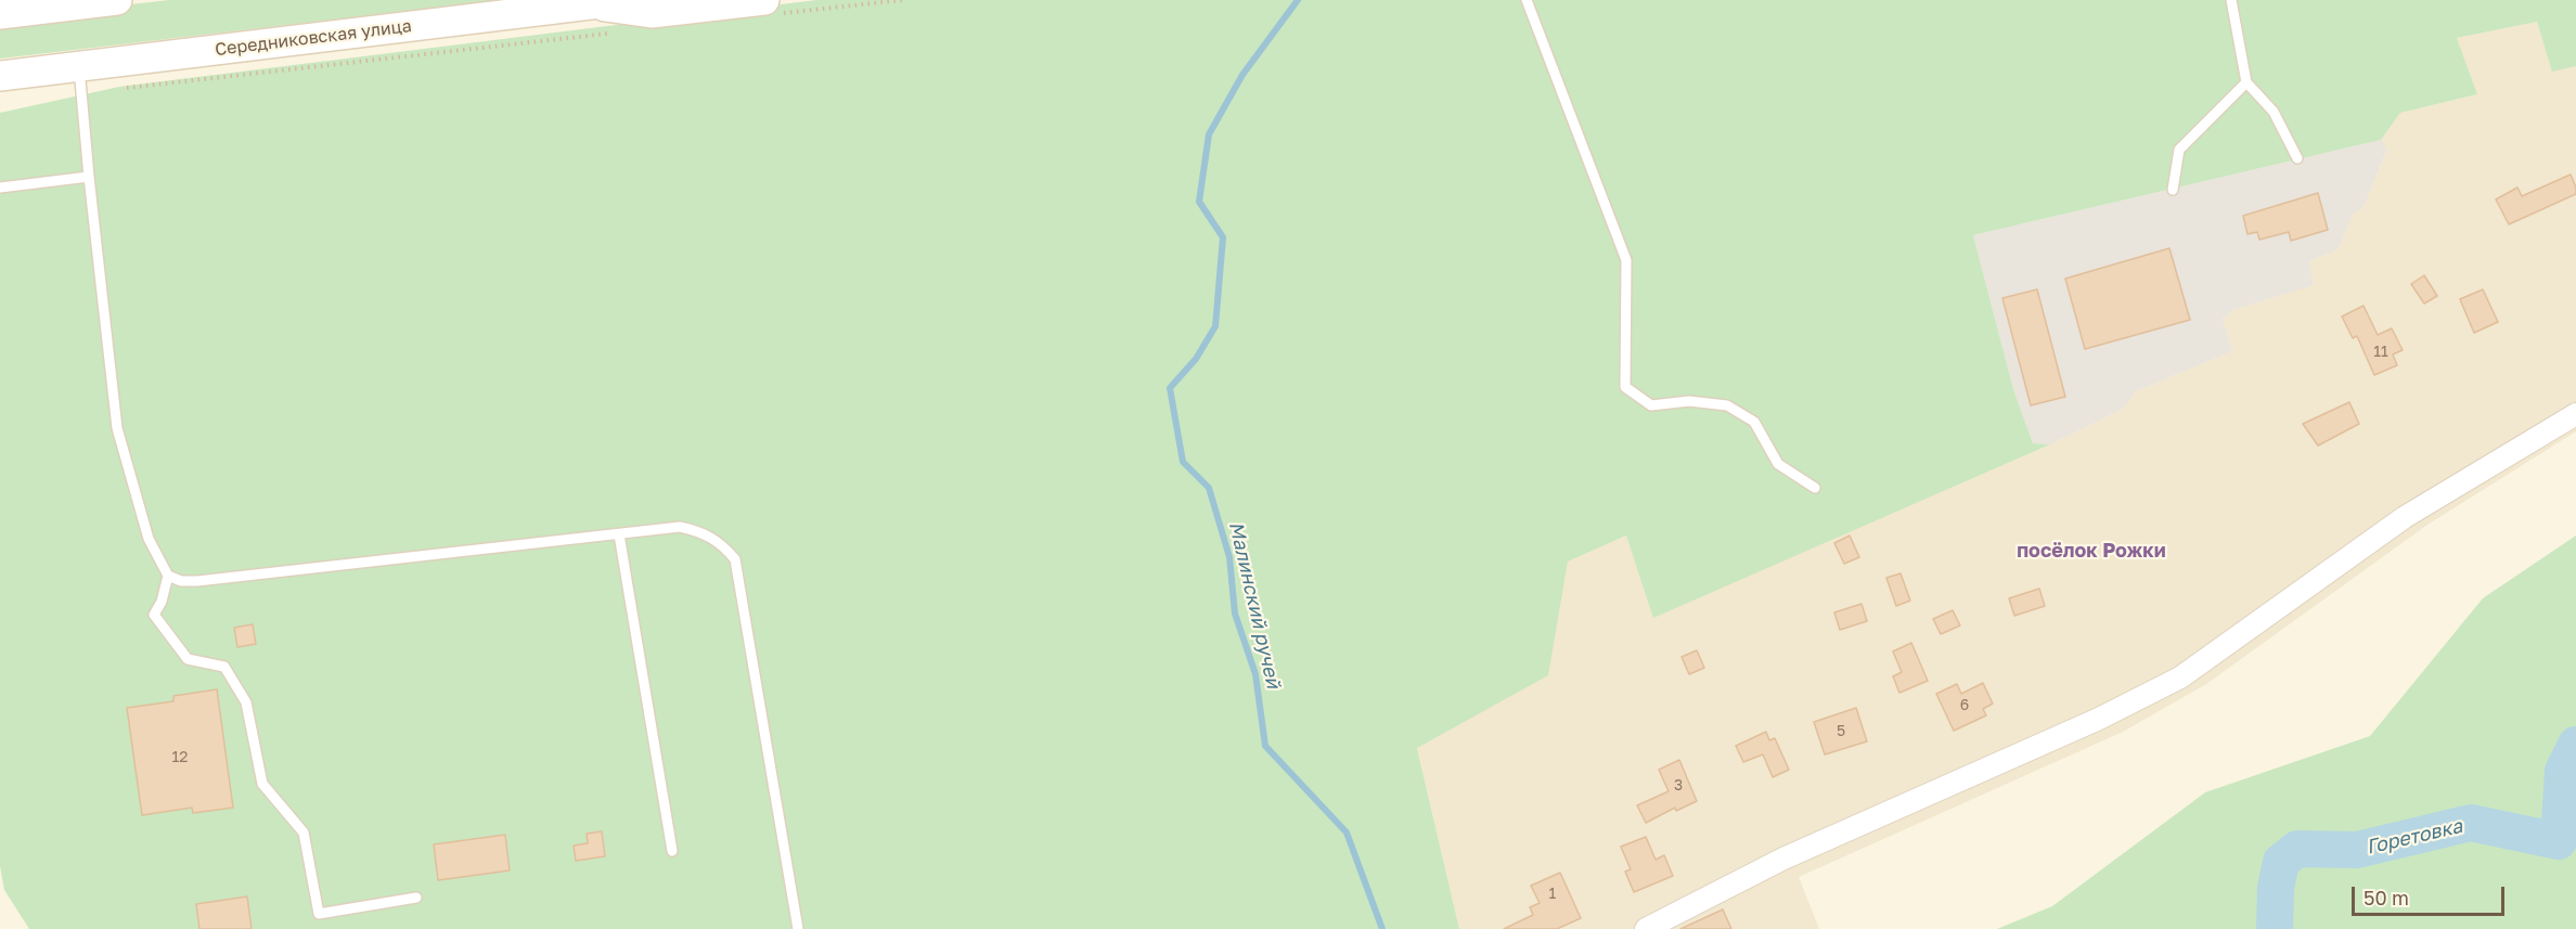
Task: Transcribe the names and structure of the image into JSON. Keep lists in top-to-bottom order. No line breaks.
{"streets":{"street":["Середниковская улица"]},"districts":["посёлок Рожки"],"water":["Малинский ручей","Горетовка"],"house_numbers":["11","6","5","12","3","1"],"scale_bar":"50 m"}
